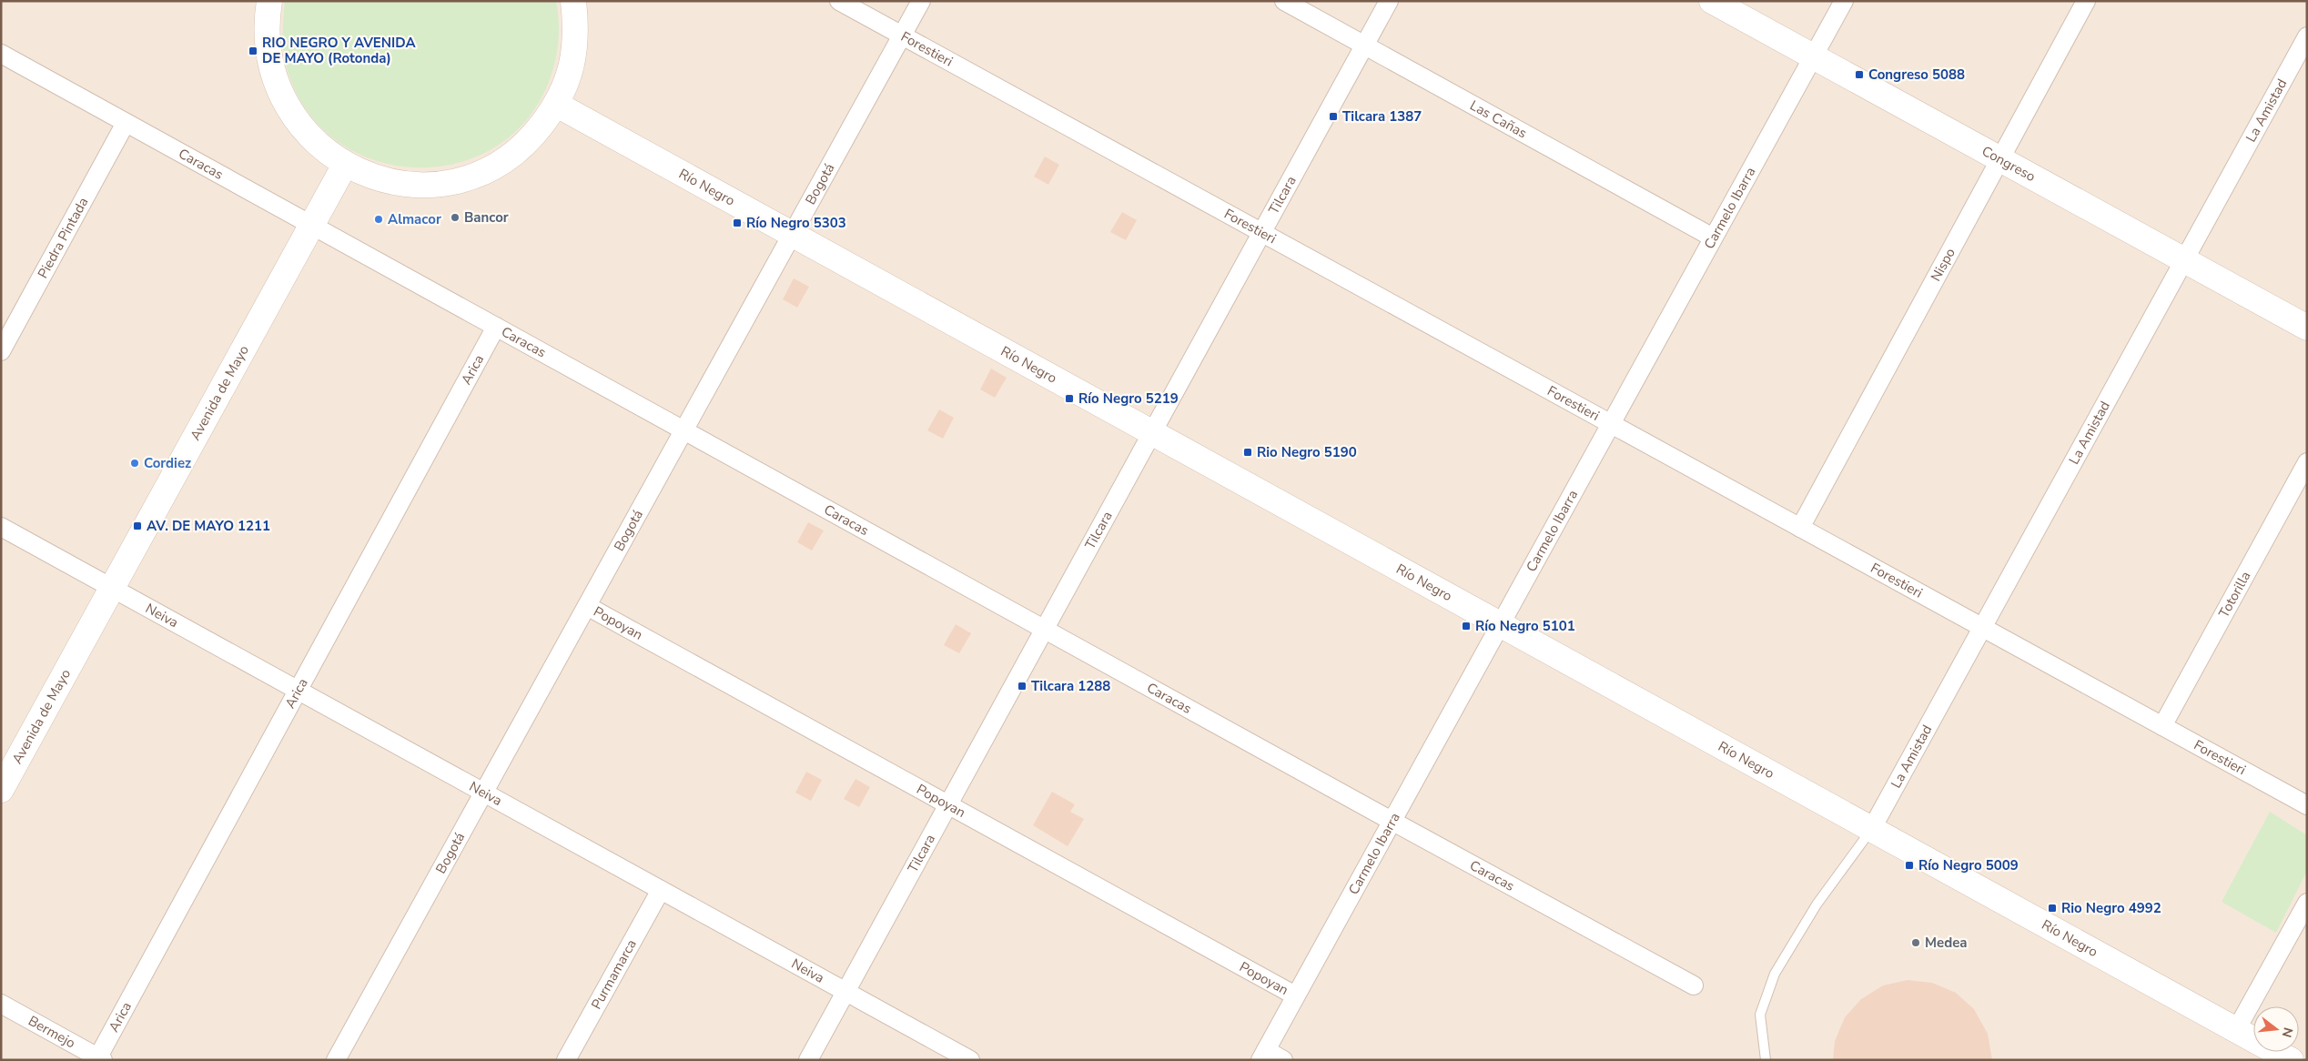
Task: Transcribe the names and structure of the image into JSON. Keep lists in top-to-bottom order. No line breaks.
{"streets":{"main road":["Congreso","Río Negro","Avenida de Mayo"],"street":["Forestieri","La Amistad","Las Cañas","Caracas","Bogotá","Tilcara","Carmelo Ibarra","Piedra Pintada","Nispo","Arica","Totorilla","Neiva","Popoyan","Purmamarca","Bermejo"]},"crossings":[["Forestieri","La Amistad"],["Forestieri","Bogotá"],["Forestieri","Tilcara"],["Forestieri","Carmelo Ibarra"],["Forestieri","Nispo"],["Forestieri","Totorilla"],["La Amistad","Congreso"],["La Amistad","Río Negro"],["Las Cañas","Tilcara"],["Las Cañas","Carmelo Ibarra"],["Congreso","Carmelo Ibarra"],["Congreso","Nispo"],["Caracas","Bogotá"],["Caracas","Tilcara"],["Caracas","Carmelo Ibarra"],["Caracas","Piedra Pintada"],["Caracas","Arica"],["Caracas","Avenida de Mayo"],["Bogotá","Río Negro"],["Bogotá","Neiva"],["Bogotá","Popoyan"],["Río Negro","Tilcara"],["Río Negro","Carmelo Ibarra"],["Tilcara","Neiva"],["Tilcara","Popoyan"],["Carmelo Ibarra","Popoyan"],["Arica","Neiva"],["Arica","Bermejo"],["Avenida de Mayo","Neiva"],["Neiva","Purmamarca"]],"places":{"transit":["RIO NEGRO Y AVENIDA DE MAYO (Rotonda)","Congreso 5088","Tilcara 1387","Río Negro 5303","Río Negro 5219","Rio Negro 5190","AV. DE MAYO 1211","Río Negro 5101","Tilcara 1288","Río Negro 5009","Rio Negro 4992"],"other":["Bancor","Almacor","Cordiez","Medea"]},"north":"right"}
